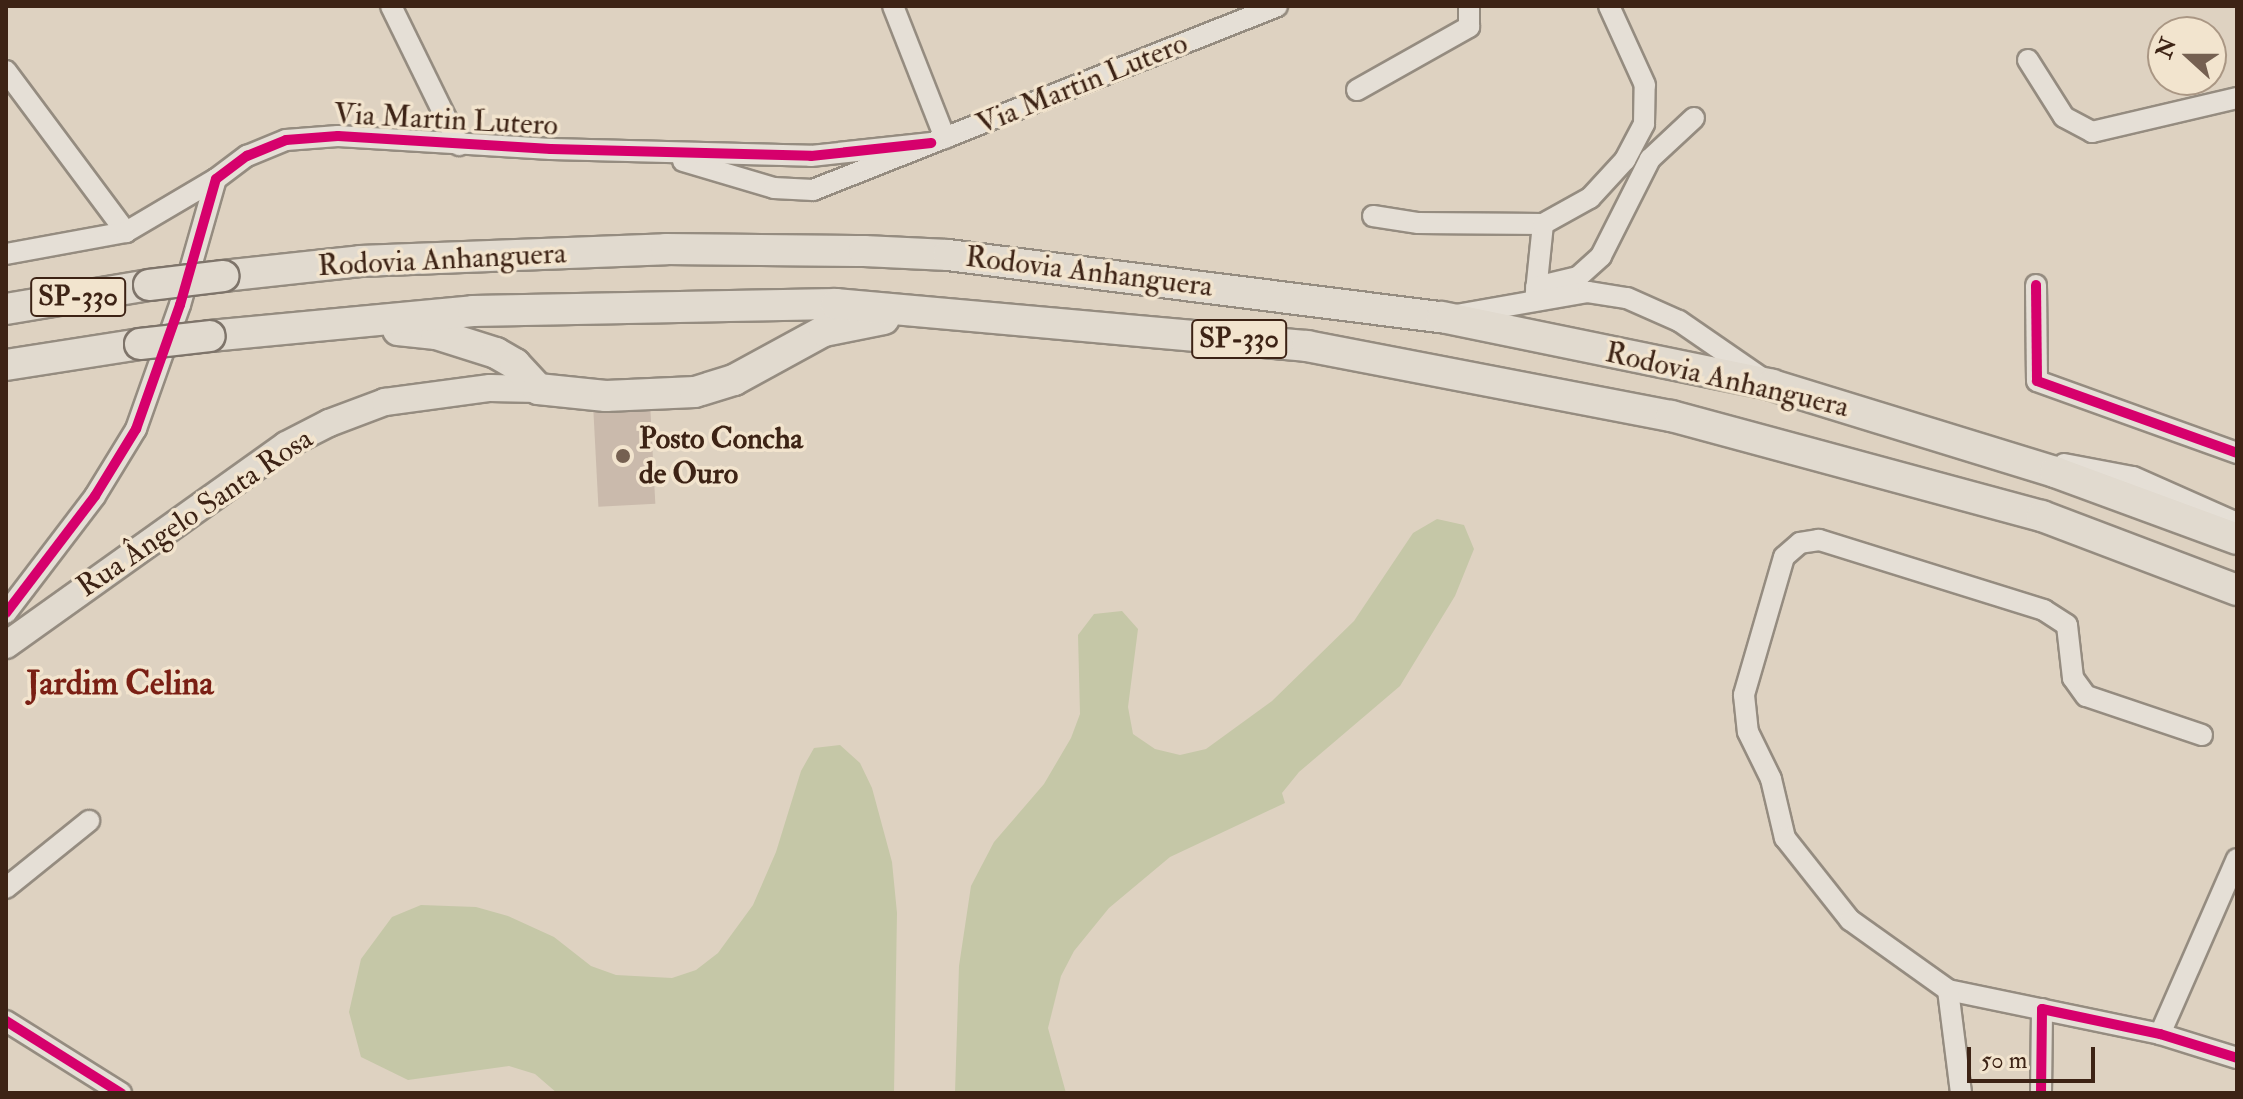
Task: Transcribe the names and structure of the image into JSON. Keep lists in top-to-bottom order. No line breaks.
{"streets":{"highway":["Rodovia Anhanguera","SP-330"],"main road":["Rua Ângelo Santa Rosa"],"street":["Via Martin Lutero"]},"districts":["Jardim Celina"],"places":["Posto Concha de Ouro"],"scale_bar":"50 m","north":"left"}
